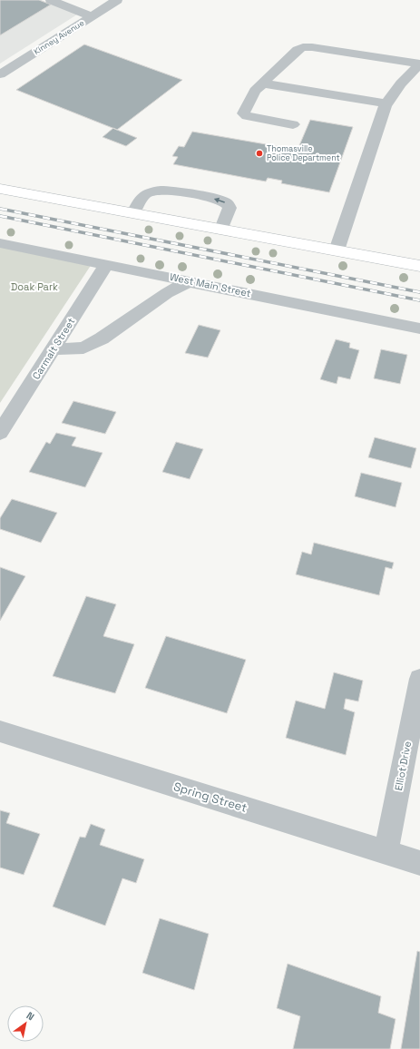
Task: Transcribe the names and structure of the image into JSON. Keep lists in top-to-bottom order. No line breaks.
{"streets":{"street":["Kinney Avenue","West Main Street","Carmalt Street","Elliot Drive","Spring Street"]},"crossings":[["West Main Street","Carmalt Street"],["Elliot Drive","Spring Street"]],"parks":["Doak Park"],"places":["Thomasville Police Department"],"north":"top right"}
